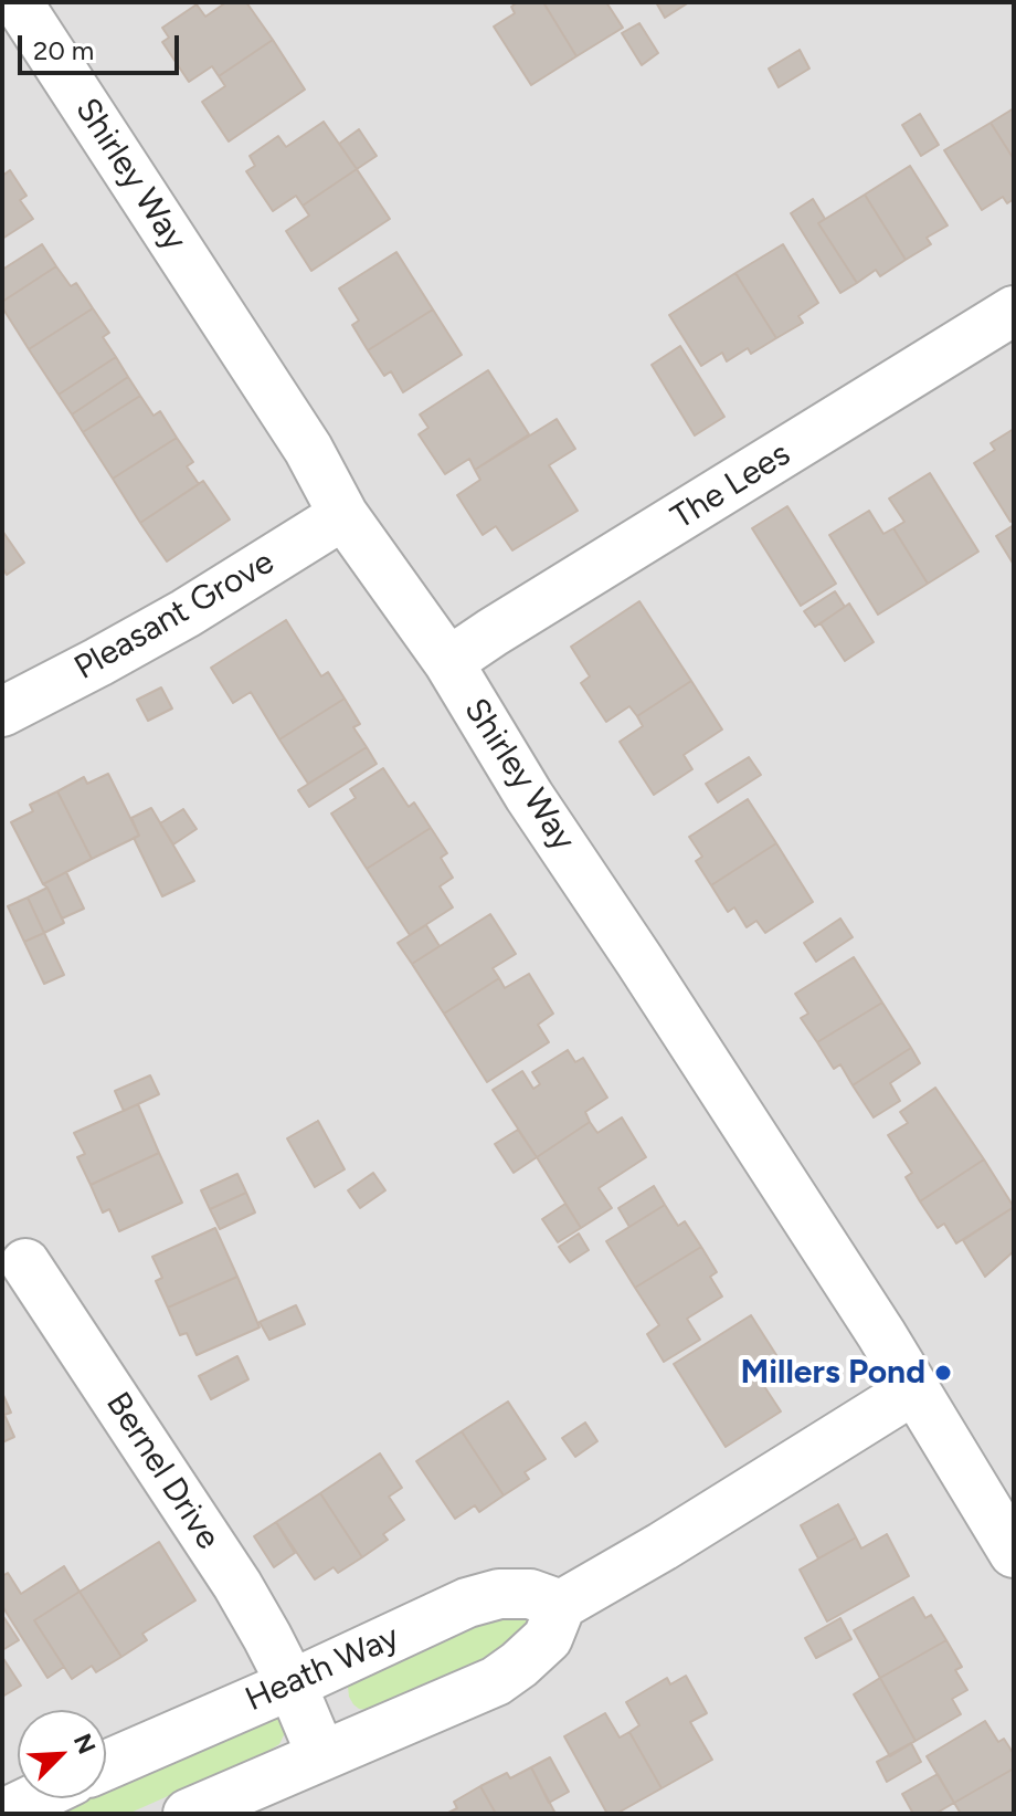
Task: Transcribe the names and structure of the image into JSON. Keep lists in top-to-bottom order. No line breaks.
{"streets":{"street":["Shirley Way","The Lees","Pleasant Grove","Bernel Drive","Heath Way"]},"crossings":[["Shirley Way","The Lees"],["Shirley Way","Pleasant Grove"],["Bernel Drive","Heath Way"]],"places":["Millers Pond"],"scale_bar":"20 m","north":"top right"}
